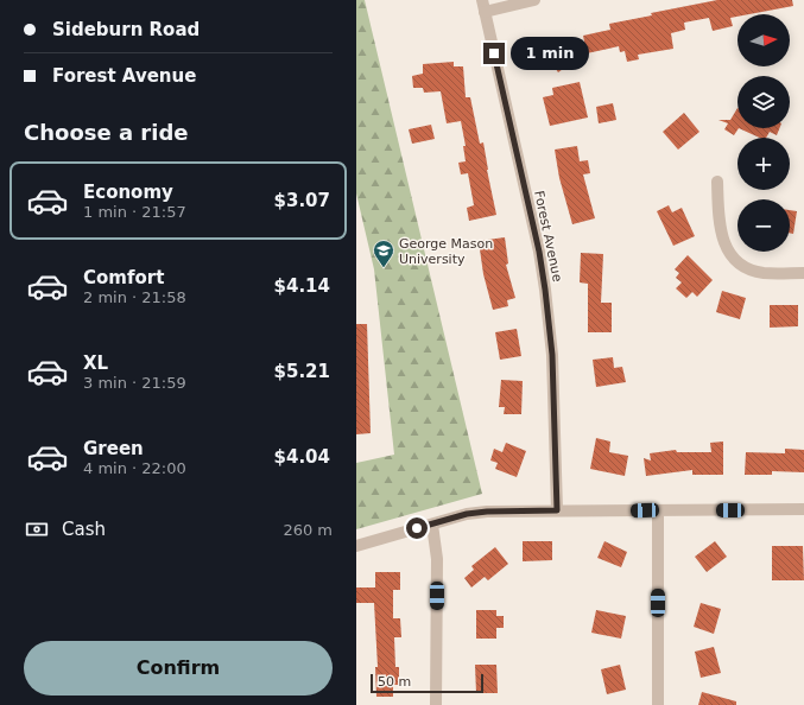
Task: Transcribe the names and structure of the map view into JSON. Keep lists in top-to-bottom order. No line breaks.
{"streets":{"street":["Forest Avenue"]},"places":{"school or university":["George Mason University"]},"scale_bar":"50 m","north":"right","page":{"banner":["Sideburn Road","Forest Avenue"],"map_buttons":["+","−"],"bubble":"1 min","heading":"Choose a ride","list":[{"name":"Economy","note":"1 min · 21:57","value":"$3.07"},{"name":"Comfort","note":"2 min · 21:58","value":"$4.14"},{"name":"XL","note":"3 min · 21:59","value":"$5.21"},{"name":"Green","note":"4 min · 22:00","value":"$4.04"}],"pay":["Cash","260 m"],"buttons":"Confirm","scale":"50 m"}}
